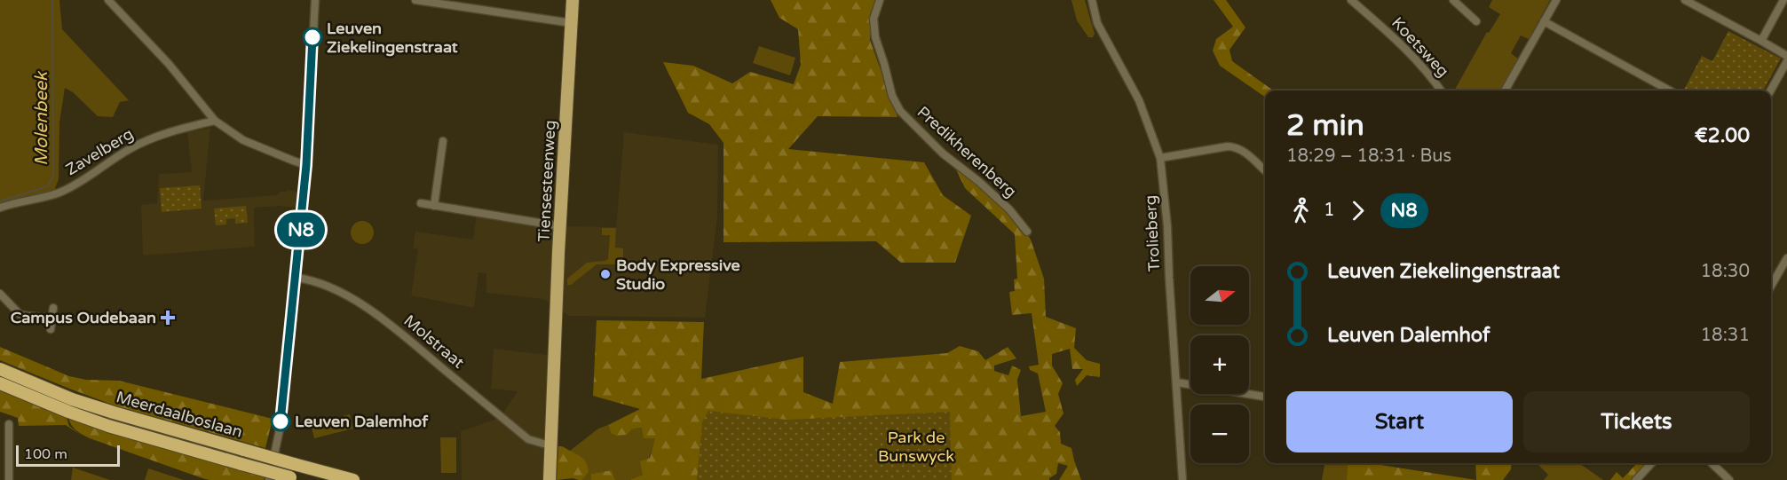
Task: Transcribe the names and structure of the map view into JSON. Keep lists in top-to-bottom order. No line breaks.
{"streets":{"highway":["Meerdaalboslaan"],"main road":["Tiensesteenweg"],"street":["Koetsweg","Zavelberg","Predikherenberg","Trolieberg","Molstraat"]},"crossings":[["Tiensesteenweg","Molstraat"]],"water":["Molenbeek"],"parks":["Park de Bunswyck"],"places":{"other":["Leuven Ziekelingenstraat","Body Expressive Studio","Leuven Dalemhof"],"health":["Campus Oudebaan"]},"lines":["bus line N8"],"scale_bar":"100 m","north":"right","page":{"on_map":"N8","heading":["2 min","18:29 – 18:31 · Bus","€2.00"],"legs":["1","N8"],"list":[{"name":"Leuven Ziekelingenstraat","value":"18:30"},{"name":"Leuven Dalemhof","value":"18:31"}],"map_buttons":["+","−"],"buttons":["Start","Tickets"],"scale":"100 m"}}
